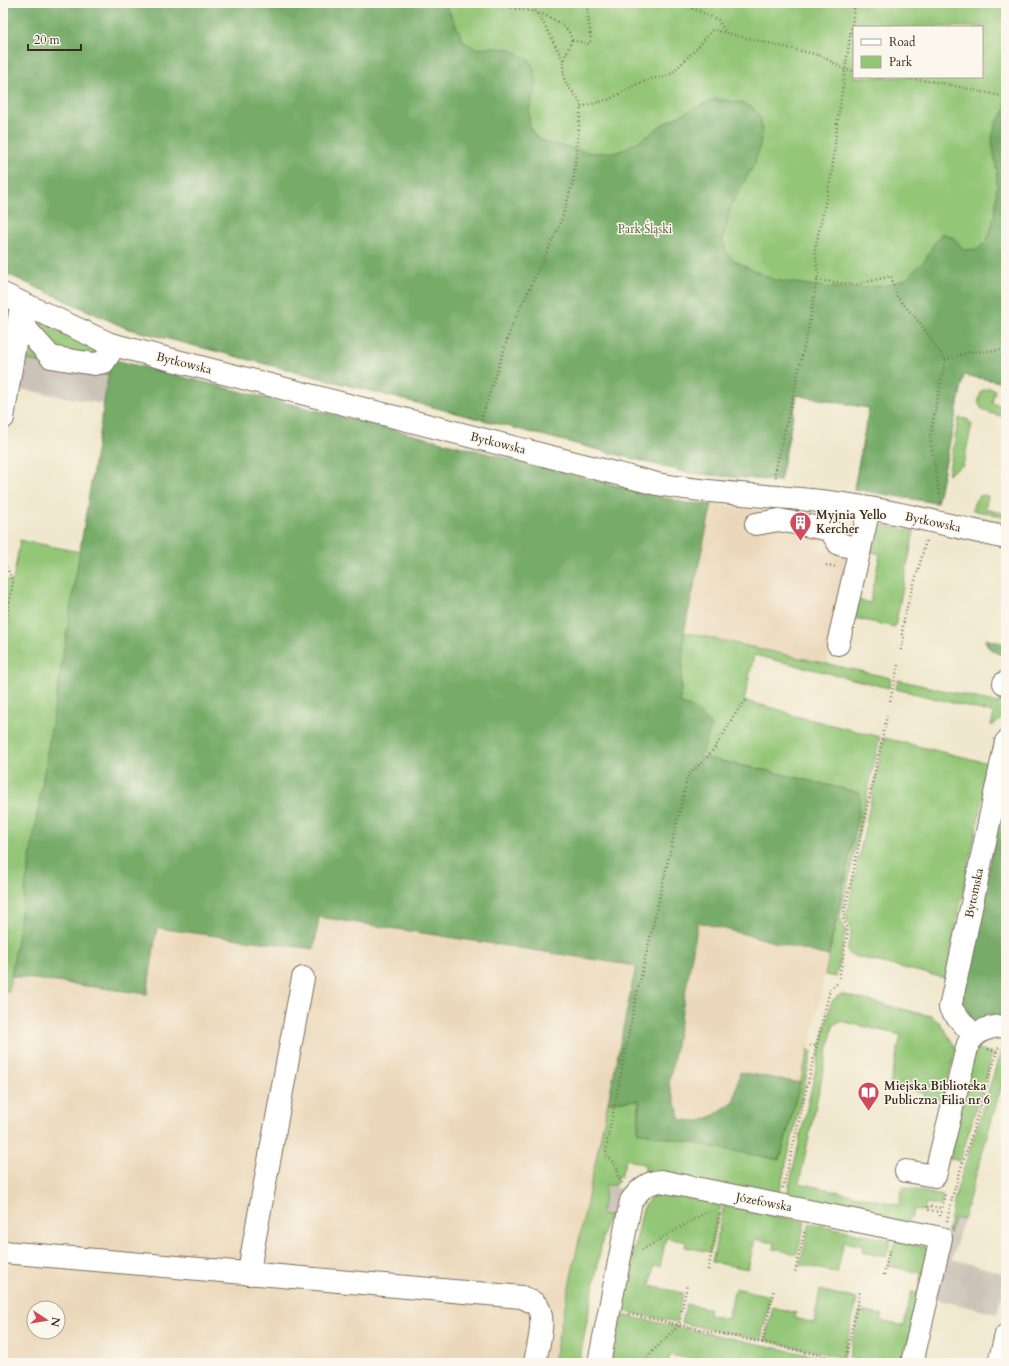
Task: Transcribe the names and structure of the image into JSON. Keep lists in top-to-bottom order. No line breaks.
{"streets":{"street":["Bytkowska","Bytomska","Józefowska"]},"parks":["Park Śląski"],"places":{"building":["Myjnia Yello Kercher"],"library":["Miejska Biblioteka Publiczna Filia nr 6"]},"legend":["Road","Park"],"scale_bar":"20 m","north":"right"}
